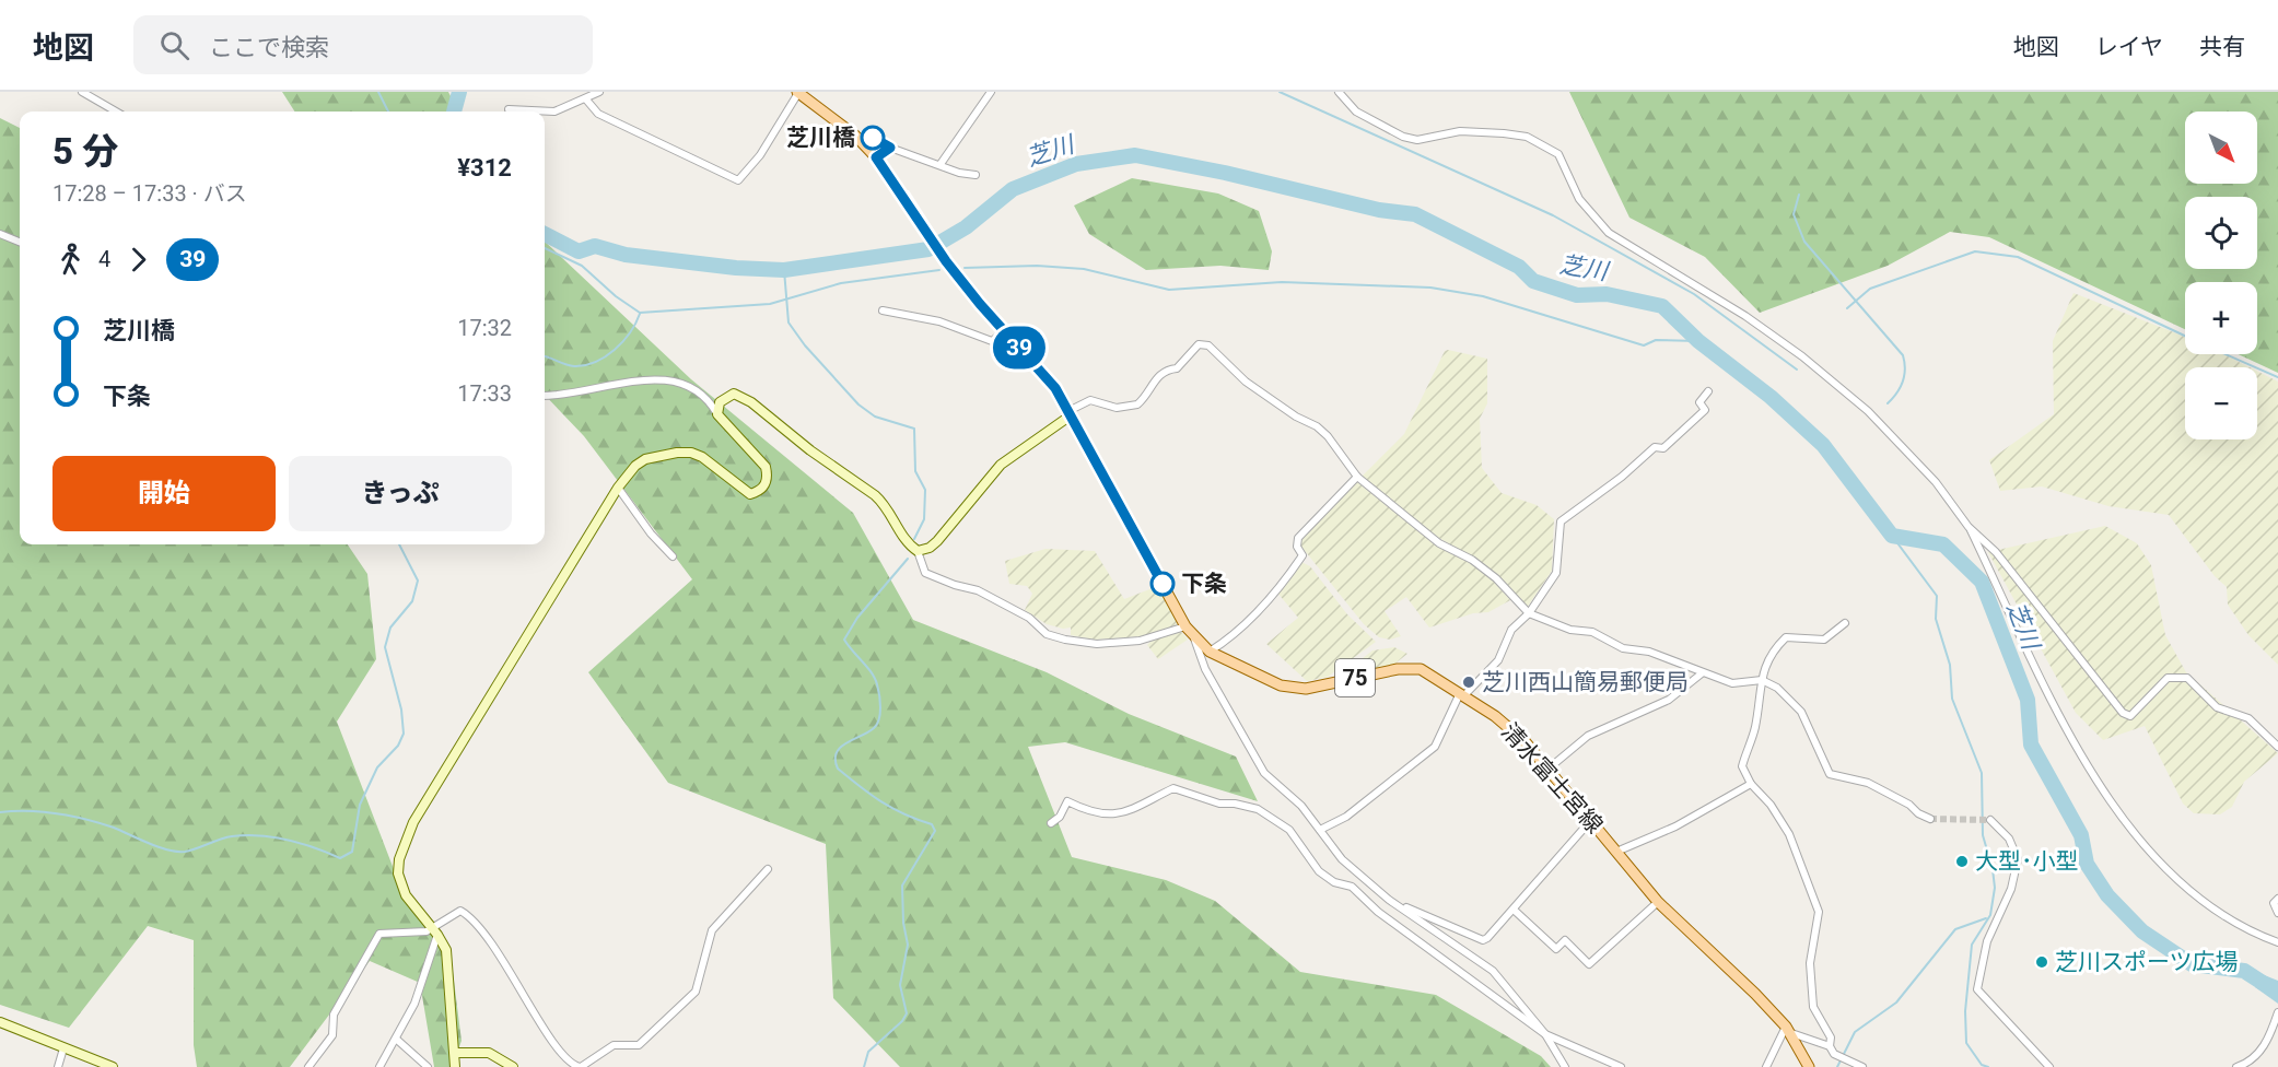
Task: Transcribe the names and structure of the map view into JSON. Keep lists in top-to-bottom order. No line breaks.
{"streets":{"main road":["75","清水富士宮線"]},"water":["芝川"],"places":["芝川橋","下条","芝川西山簡易郵便局","大型･小型","芝川スポーツ広場"],"lines":["bus line 39"],"north":"bottom right","page":{"header":"地図","search":"ここで検索","nav":["地図","レイヤ","共有"],"on_map":"39","map_buttons":["+","−"],"heading":["5 分","17:28 – 17:33 · バス","¥312"],"legs":["4","39"],"list":[{"name":"芝川橋","value":"17:32"},{"name":"下条","value":"17:33"}],"buttons":["開始","きっぷ"]}}
